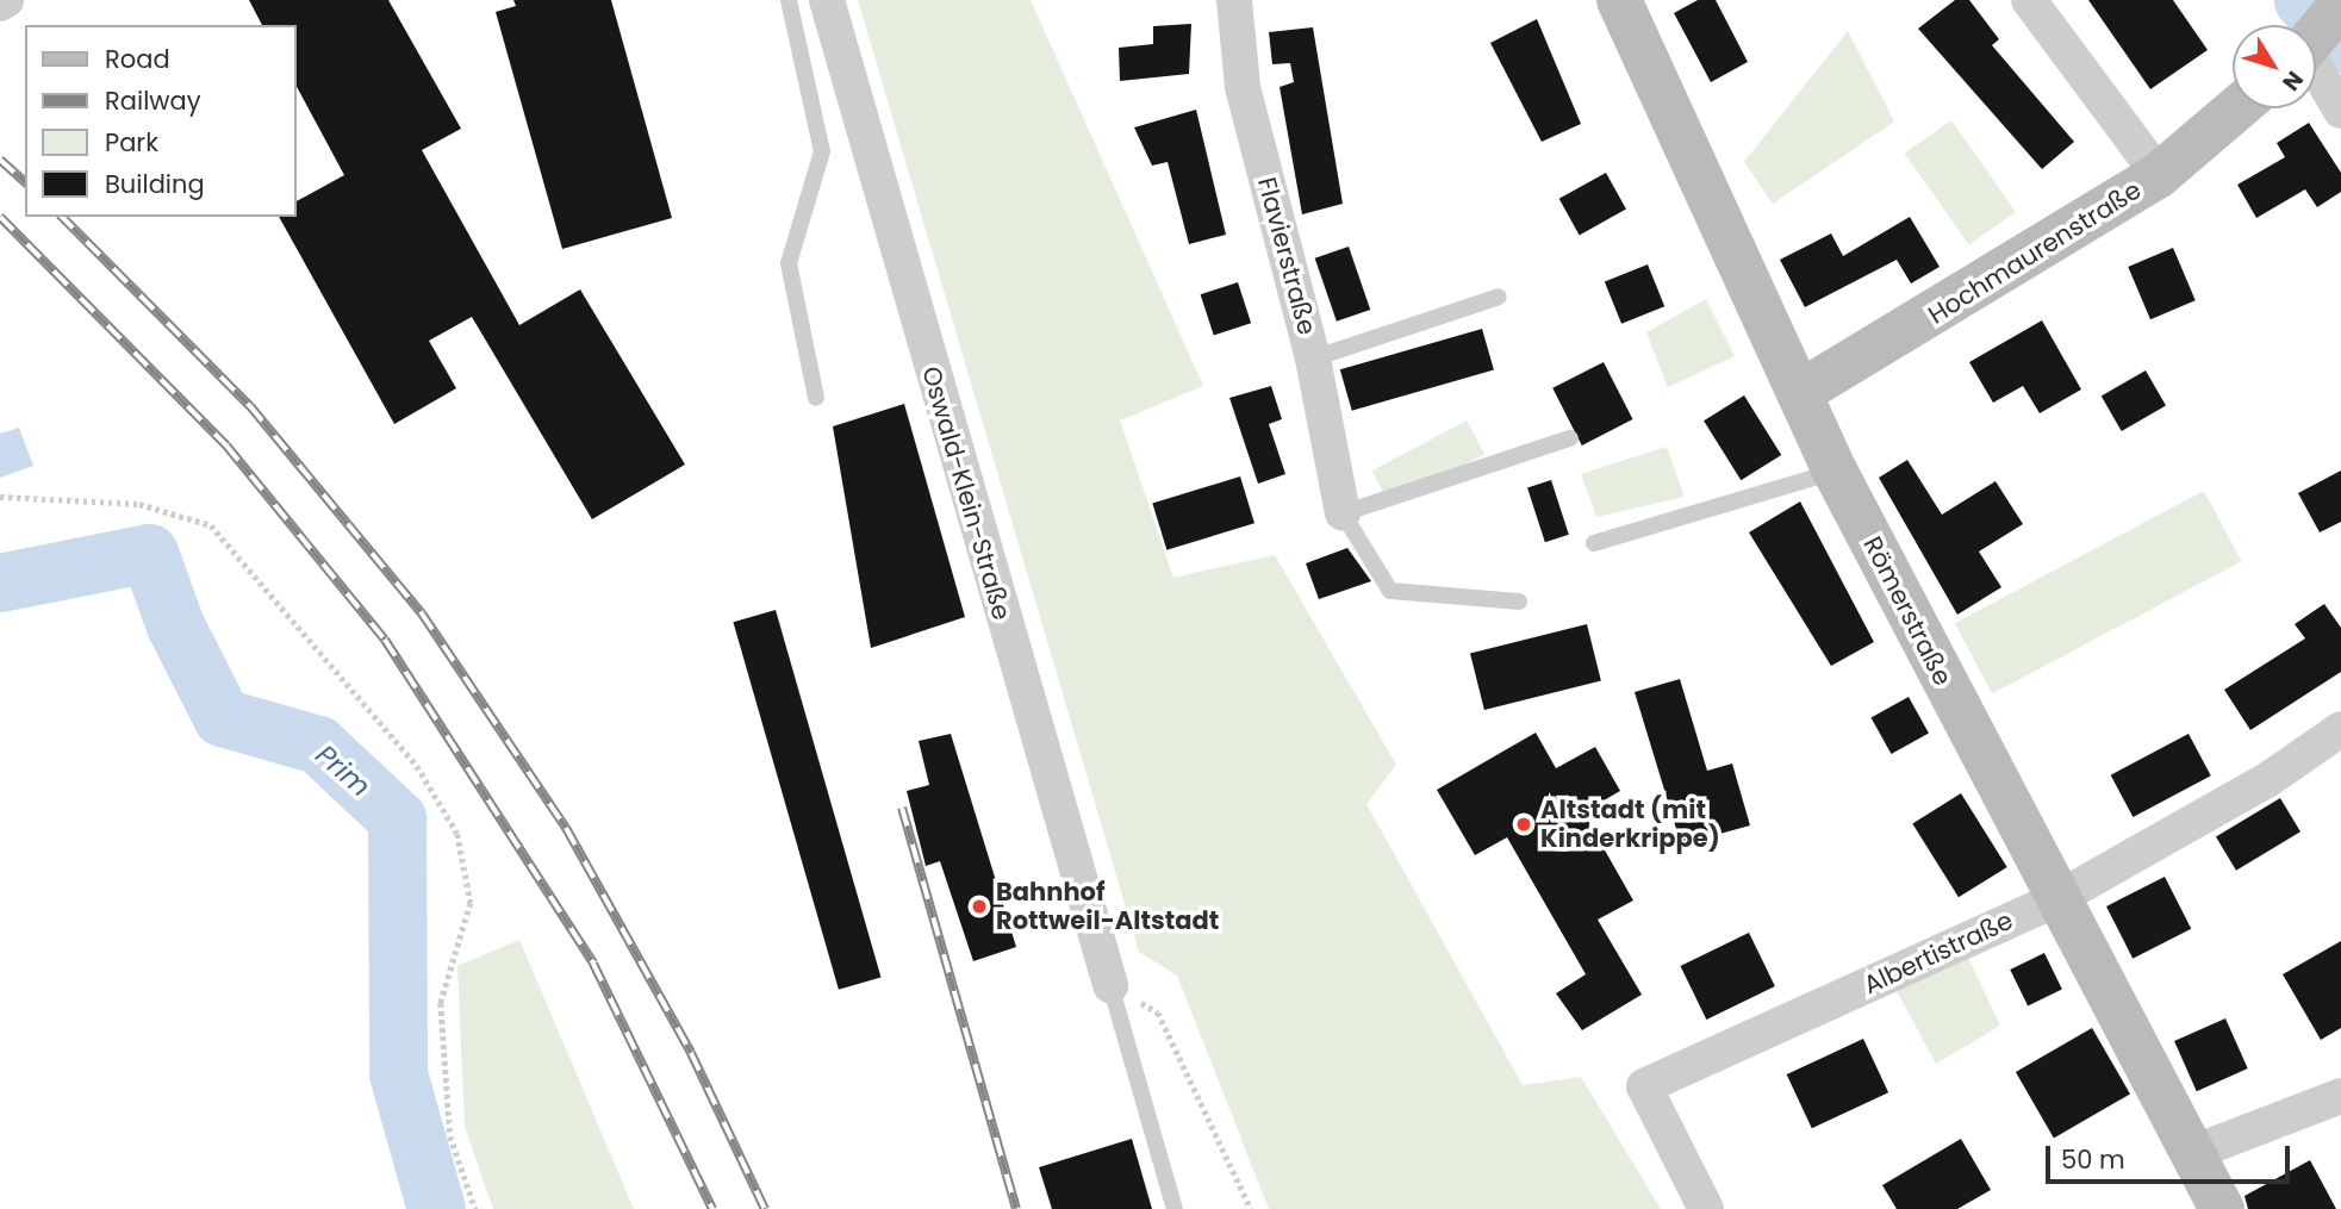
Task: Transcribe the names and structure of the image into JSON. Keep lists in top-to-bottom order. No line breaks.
{"streets":{"street":["Hochmaurenstraße","Flavierstraße","Oswald-Klein-Straße","Römerstraße","Albertistraße"]},"crossings":[["Hochmaurenstraße","Römerstraße"],["Römerstraße","Albertistraße"]],"water":["Prim"],"places":["Altstadt (mit Kinderkrippe)","Bahnhof Rottweil-Altstadt"],"legend":["Road","Railway","Park","Building"],"scale_bar":"50 m","north":"bottom right"}
